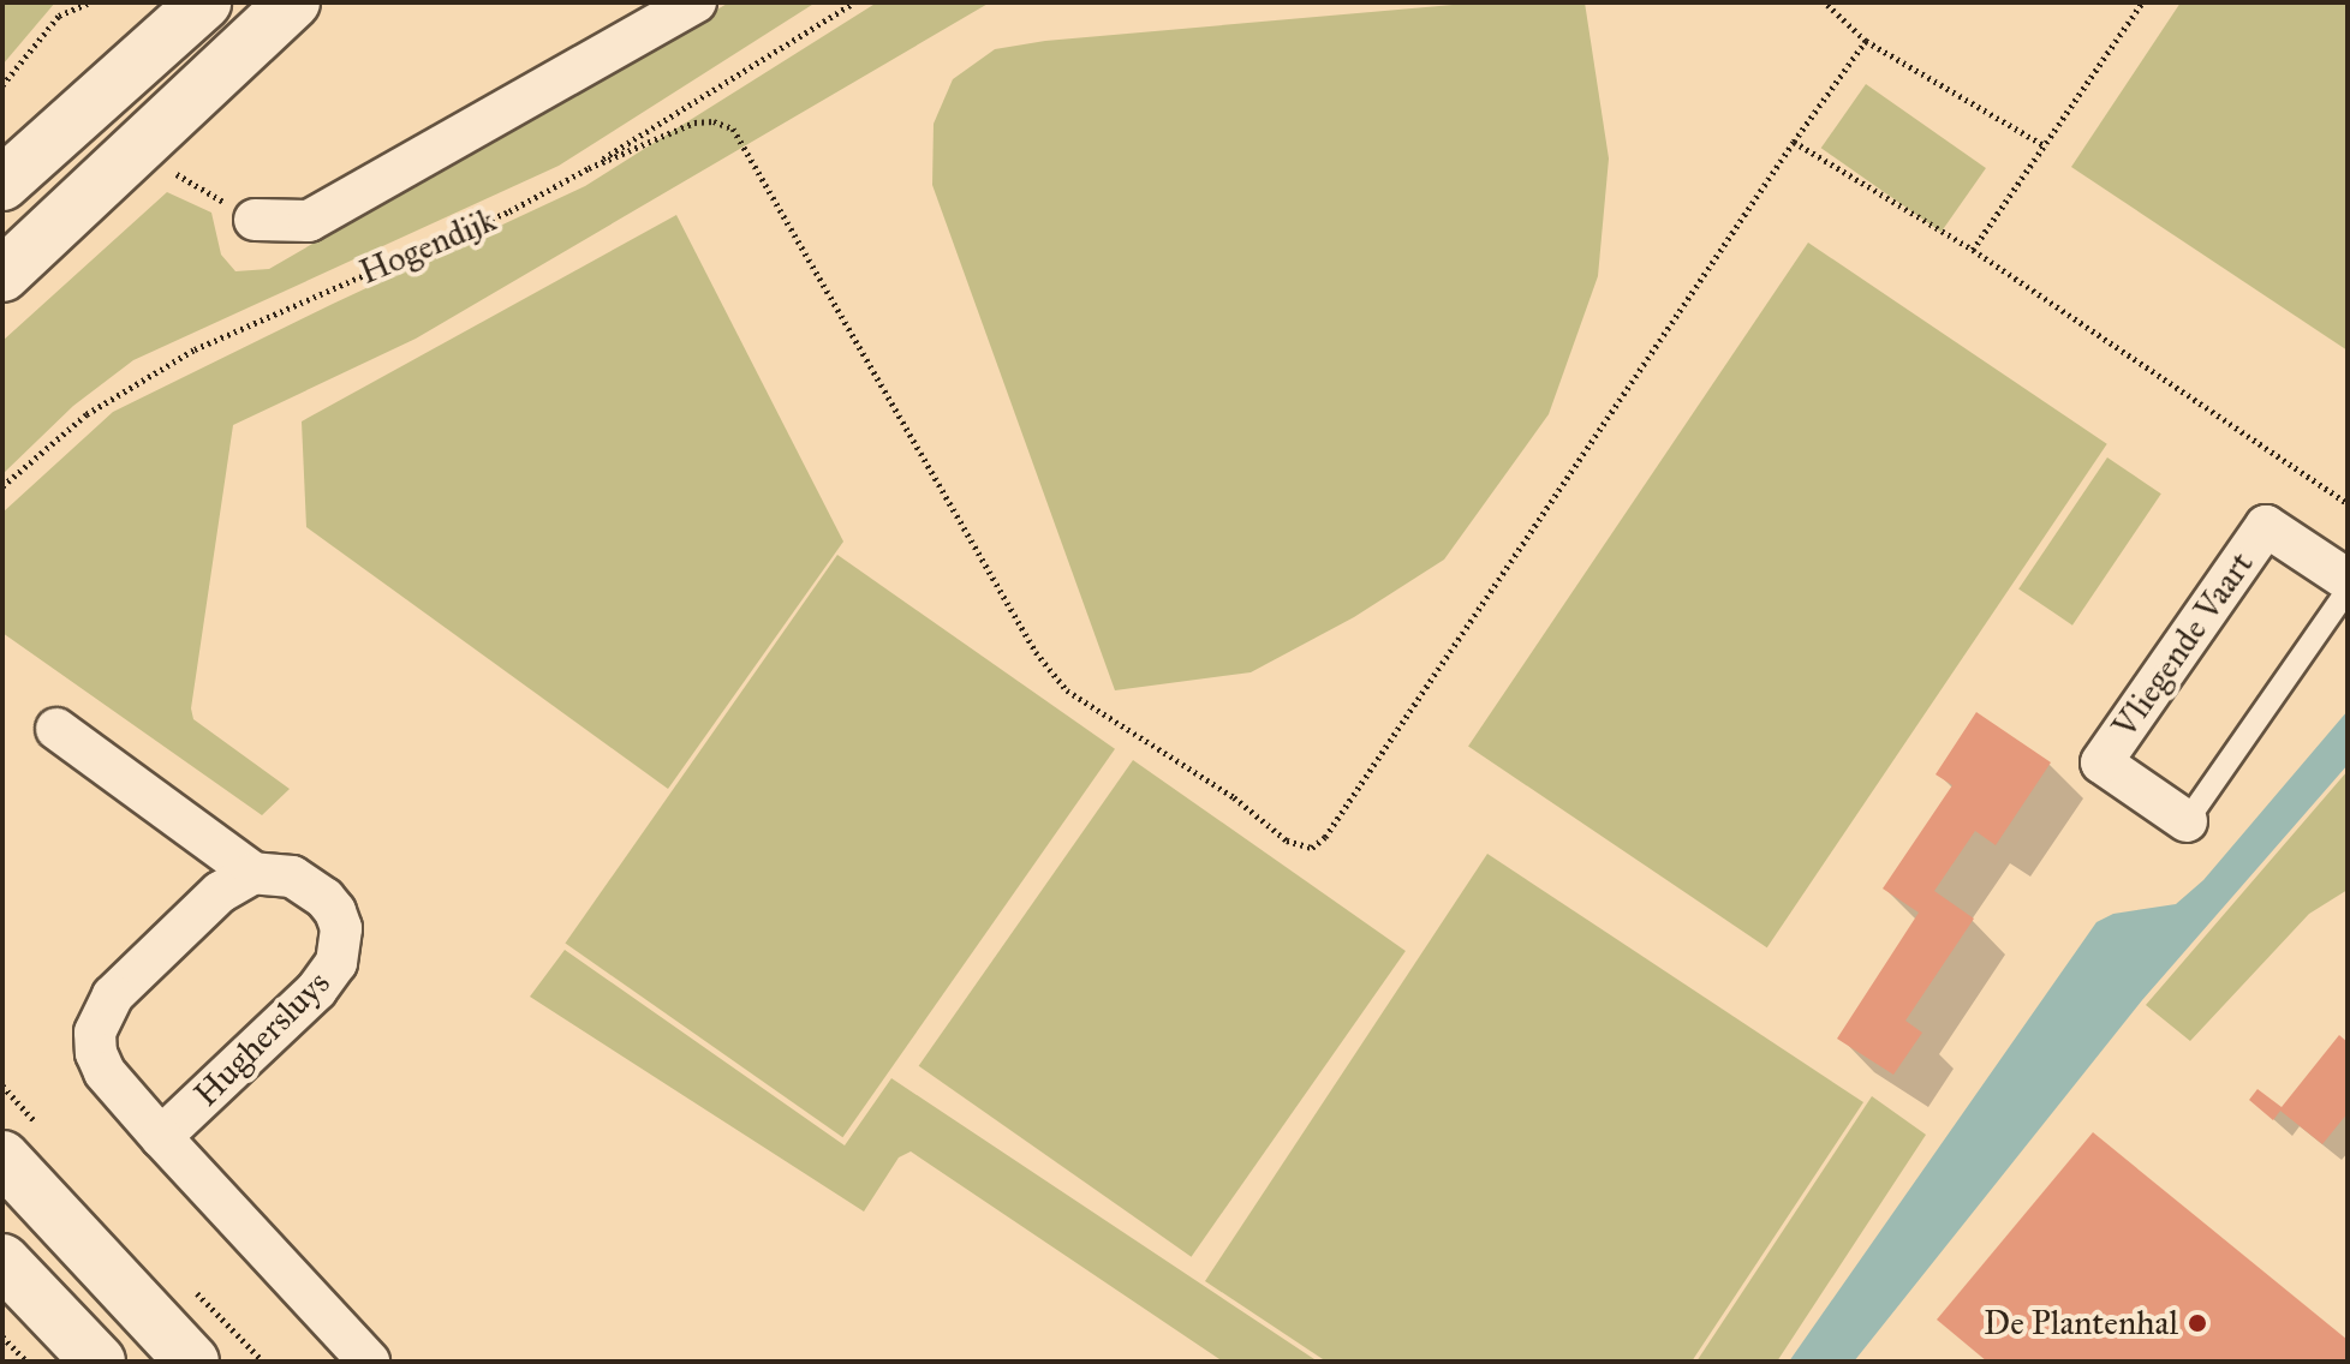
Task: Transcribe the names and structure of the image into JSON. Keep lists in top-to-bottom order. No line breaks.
{"streets":{"street":["Vliegende Vaart","Hughersluys"],"path":["Hogendijk"]},"places":["De Plantenhal"]}
